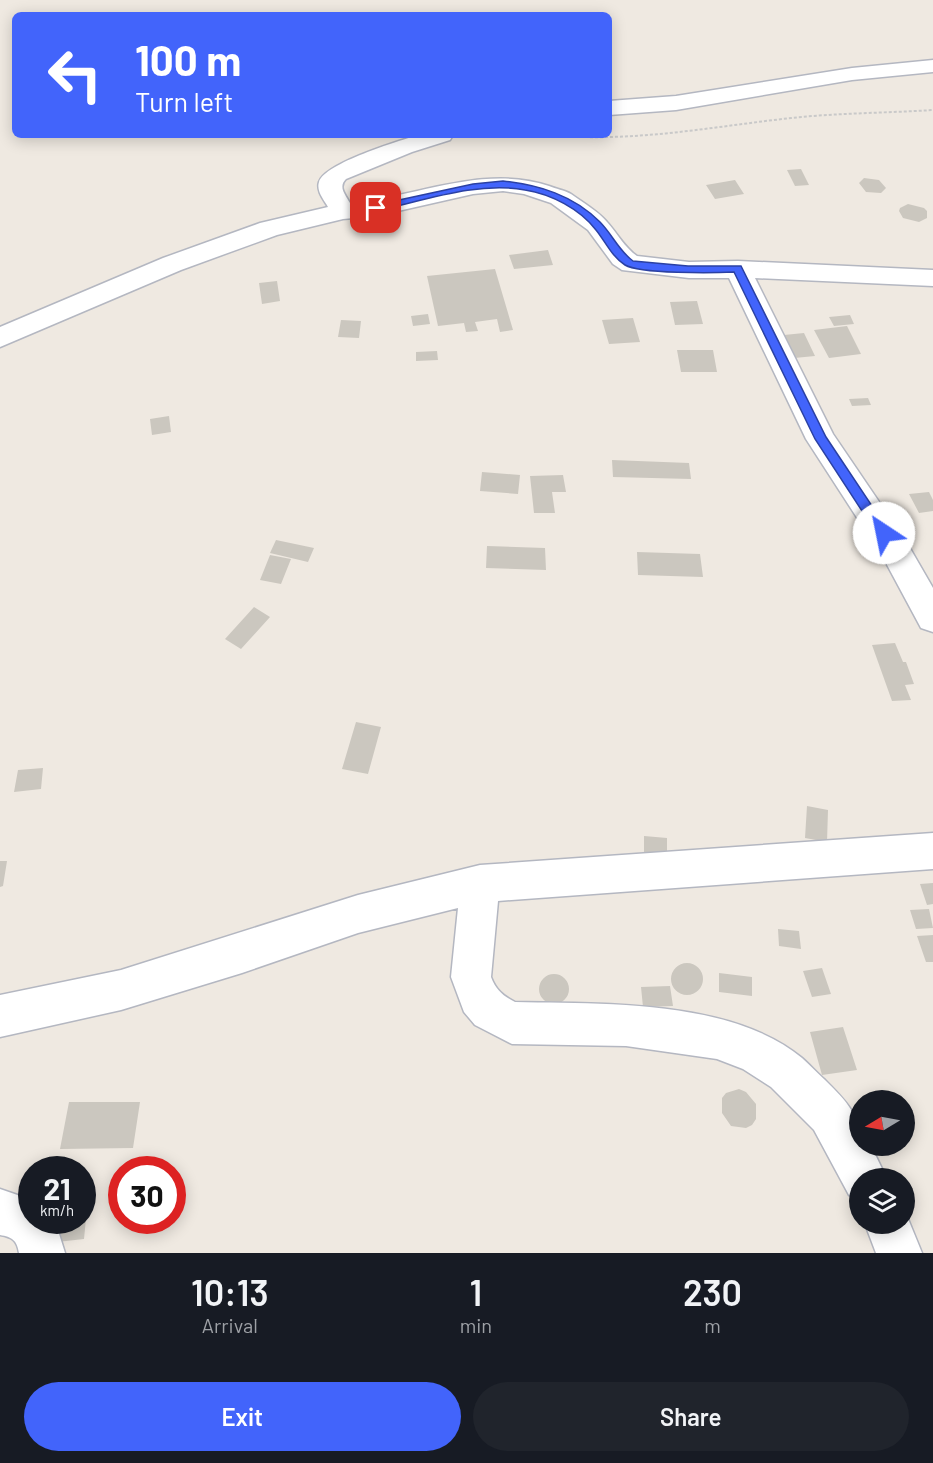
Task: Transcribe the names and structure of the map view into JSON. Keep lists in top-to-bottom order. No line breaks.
{"north":"left","page":{"turn":["100 m","Turn left"],"speed":"21 km/h","limit":"30","eta":["10:13","Arrival","1","min","230","m"],"buttons":["Exit","Share"]}}
